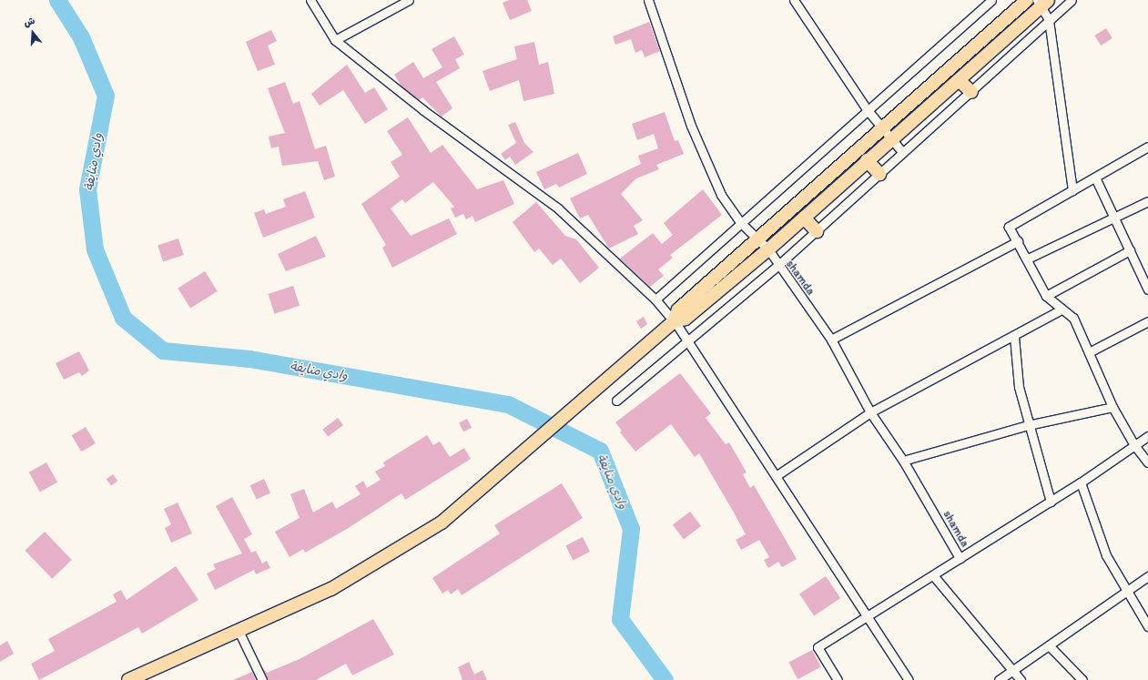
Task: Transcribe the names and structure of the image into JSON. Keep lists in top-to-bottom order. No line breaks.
{"streets":{"street":["shamda"]},"water":["وادي منايفة"],"north":"top"}
